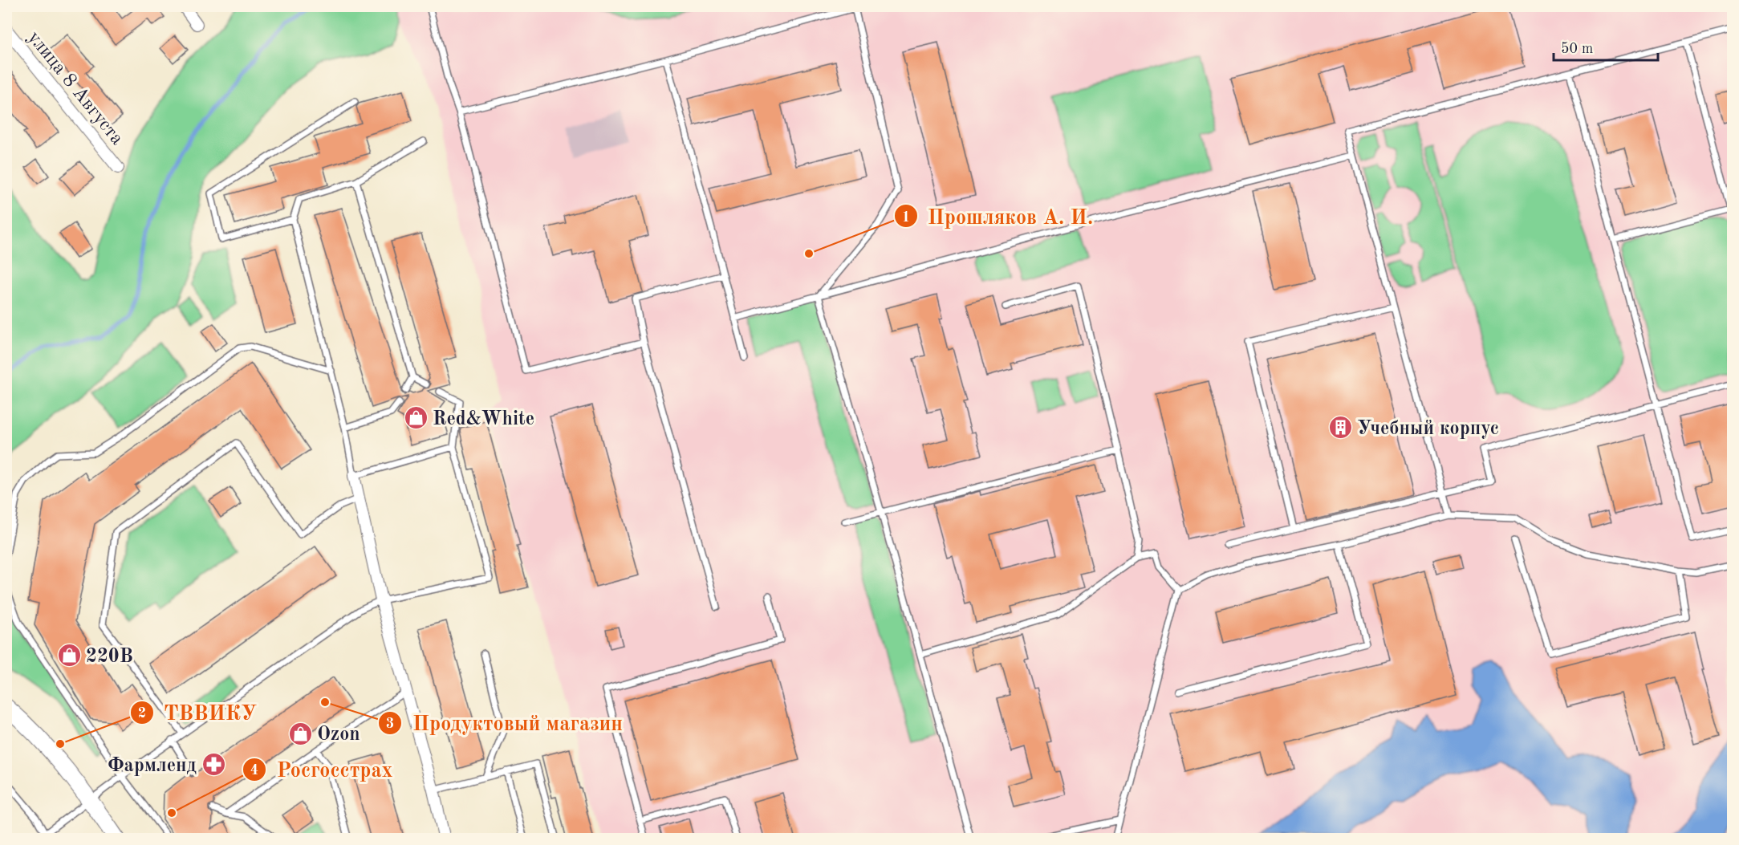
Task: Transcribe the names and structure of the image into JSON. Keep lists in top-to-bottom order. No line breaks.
{"streets":{"street":["улица 8 Августа"]},"places":{"other":["Прошляков А. И.","Продуктовый магазин","ТВВИКУ","Росгосстрах"],"shop":["Red&White","220В","Ozon"],"building":["Учебный корпус"],"pharmacy":["Фармленд"]},"scale_bar":"50 m"}
